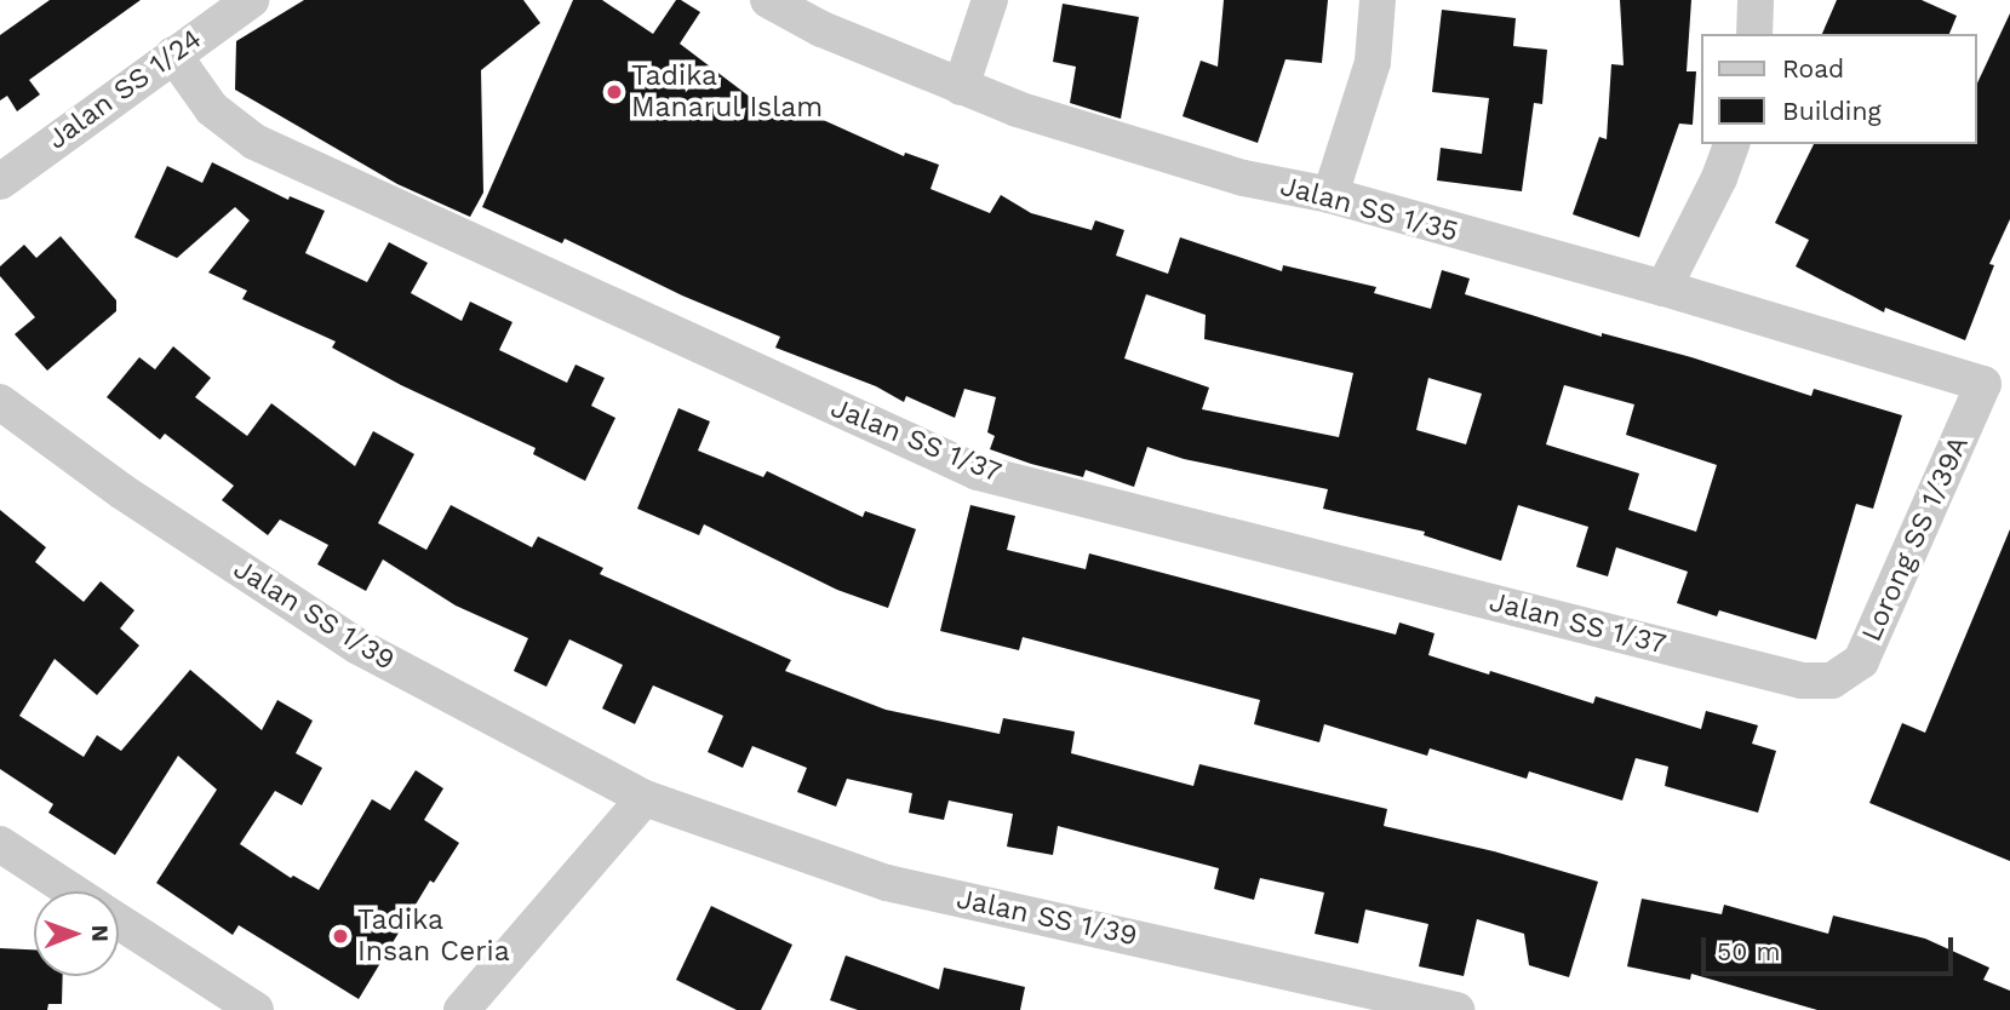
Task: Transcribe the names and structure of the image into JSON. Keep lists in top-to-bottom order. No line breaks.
{"streets":{"street":["Jalan SS 1/24","Jalan SS 1/35","Jalan SS 1/37","Lorong SS 1/39A","Jalan SS 1/39"]},"crossings":[["Jalan SS 1/24","Jalan SS 1/37"],["Jalan SS 1/35","Lorong SS 1/39A"],["Jalan SS 1/37","Lorong SS 1/39A"]],"places":["Tadika Manarul Islam","Tadika Insan Ceria"],"legend":["Road","Building"],"scale_bar":"50 m","north":"right"}
